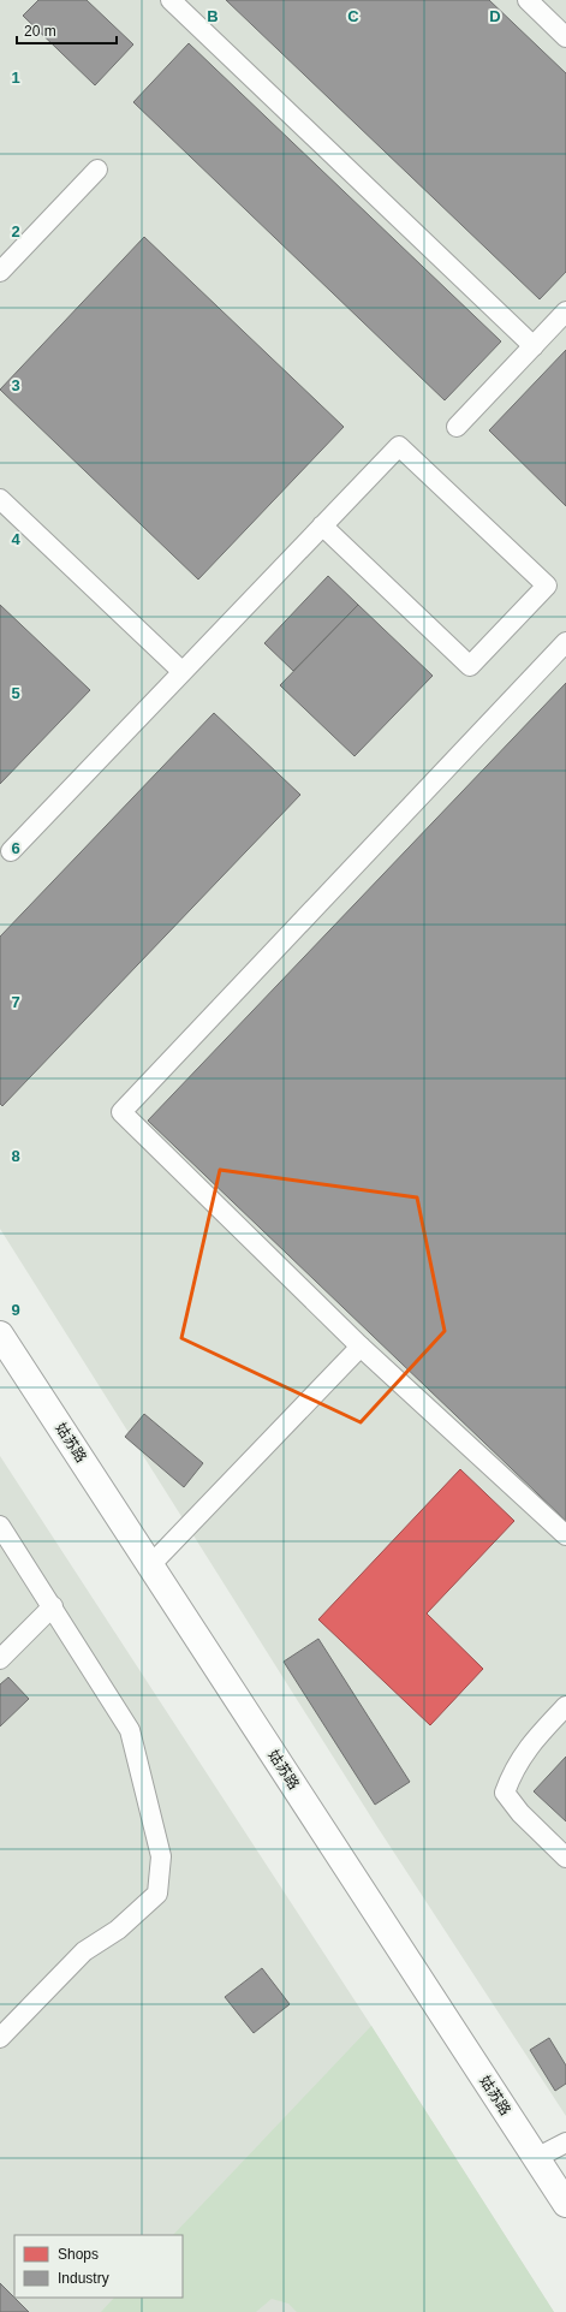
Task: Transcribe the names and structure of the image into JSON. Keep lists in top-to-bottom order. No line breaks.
{"streets":{"street":["姑苏路"]},"legend":["Shops","Industry"],"scale_bar":"20 m","grid":{"columns":["B","C","D"],"rows":["1","2","3","4","5","6","7","8","9"]}}
